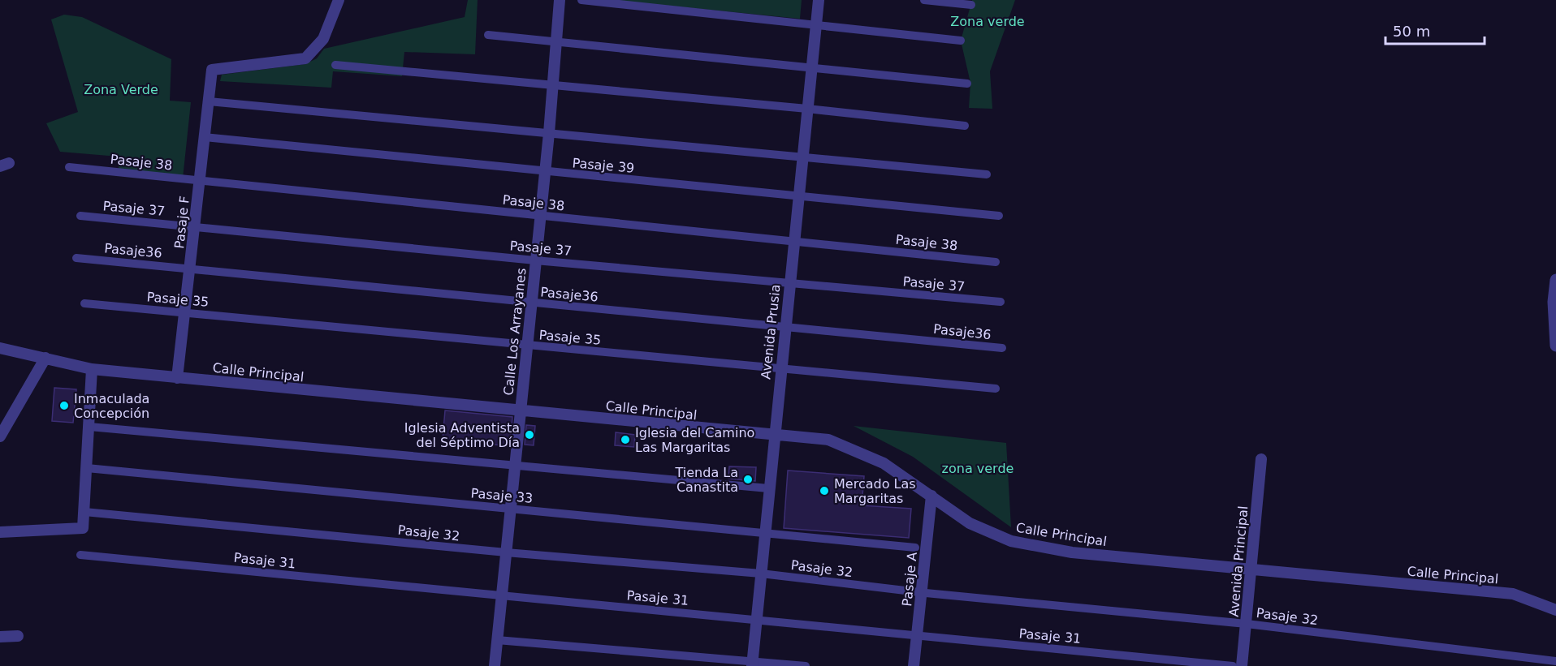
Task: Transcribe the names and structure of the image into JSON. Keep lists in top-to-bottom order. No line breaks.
{"streets":{"street":["Pasaje 38","Pasaje 39","Pasaje 37","Pasaje F","Pasaje36","Pasaje 35","Calle Los Arrayanes","Avenida Prusia","Calle Principal","Pasaje 33","Pasaje 32","Pasaje 31","Avenida Principal","Pasaje A"]},"crossings":[["Pasaje 38","Pasaje F"],["Pasaje 38","Calle Los Arrayanes"],["Pasaje 38","Avenida Prusia"],["Pasaje 39","Pasaje F"],["Pasaje 39","Calle Los Arrayanes"],["Pasaje 39","Avenida Prusia"],["Pasaje 37","Pasaje F"],["Pasaje 37","Calle Los Arrayanes"],["Pasaje 37","Avenida Prusia"],["Pasaje F","Pasaje36"],["Pasaje F","Pasaje 35"],["Pasaje F","Calle Principal"],["Pasaje36","Calle Los Arrayanes"],["Pasaje36","Avenida Prusia"],["Pasaje 35","Calle Los Arrayanes"],["Pasaje 35","Avenida Prusia"],["Calle Los Arrayanes","Calle Principal"],["Calle Los Arrayanes","Pasaje 33"],["Calle Los Arrayanes","Pasaje 32"],["Calle Los Arrayanes","Pasaje 31"],["Avenida Prusia","Calle Principal"],["Avenida Prusia","Pasaje 33"],["Avenida Prusia","Pasaje 32"],["Avenida Prusia","Pasaje 31"],["Calle Principal","Avenida Principal"],["Calle Principal","Pasaje A"],["Pasaje 32","Avenida Principal"],["Pasaje 32","Pasaje A"],["Pasaje 31","Pasaje A"]],"parks":["Zona verde","Zona Verde","zona verde"],"places":["Inmaculada Concepción","Iglesia Adventista del Séptimo Día","Iglesia del Camino Las Margaritas","Tienda La Canastita","Mercado Las Margaritas"],"scale_bar":"50 m"}
